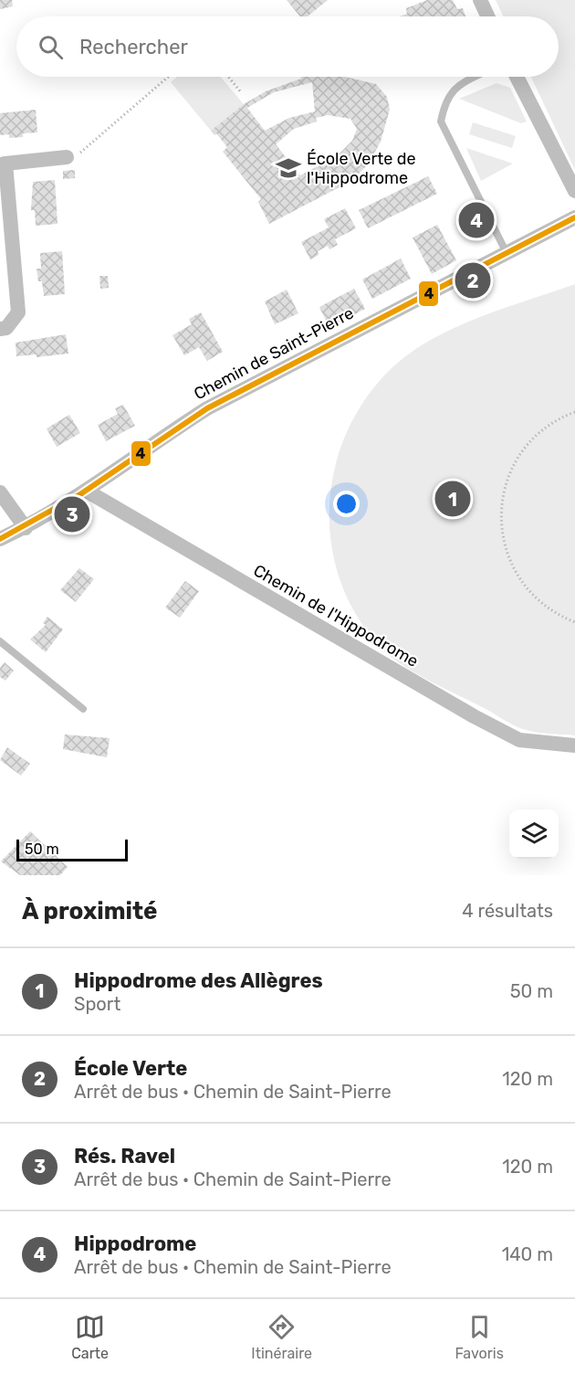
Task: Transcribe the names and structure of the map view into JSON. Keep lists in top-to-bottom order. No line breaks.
{"streets":{"street":["Chemin de Saint-Pierre","Chemin de l'Hippodrome"]},"crossings":[["Chemin de Saint-Pierre","Chemin de l'Hippodrome"]],"places":{"school or university":["École Verte de l'Hippodrome"]},"lines":["transit line 4"],"scale_bar":"50 m","page":{"search":"Rechercher","pins":["4","2","1","3"],"scale":"50 m","heading":["À proximité","4 résultats"],"list":[{"mark":"1","name":"Hippodrome des Allègres","note":"Sport","value":"50 m"},{"mark":"2","name":"École Verte","note":"Arrêt de bus · Chemin de Saint-Pierre","value":"120 m"},{"mark":"3","name":"Rés. Ravel","note":"Arrêt de bus · Chemin de Saint-Pierre","value":"120 m"},{"mark":"4","name":"Hippodrome","note":"Arrêt de bus · Chemin de Saint-Pierre","value":"140 m"}],"nav":["Carte","Itinéraire","Favoris"]}}
